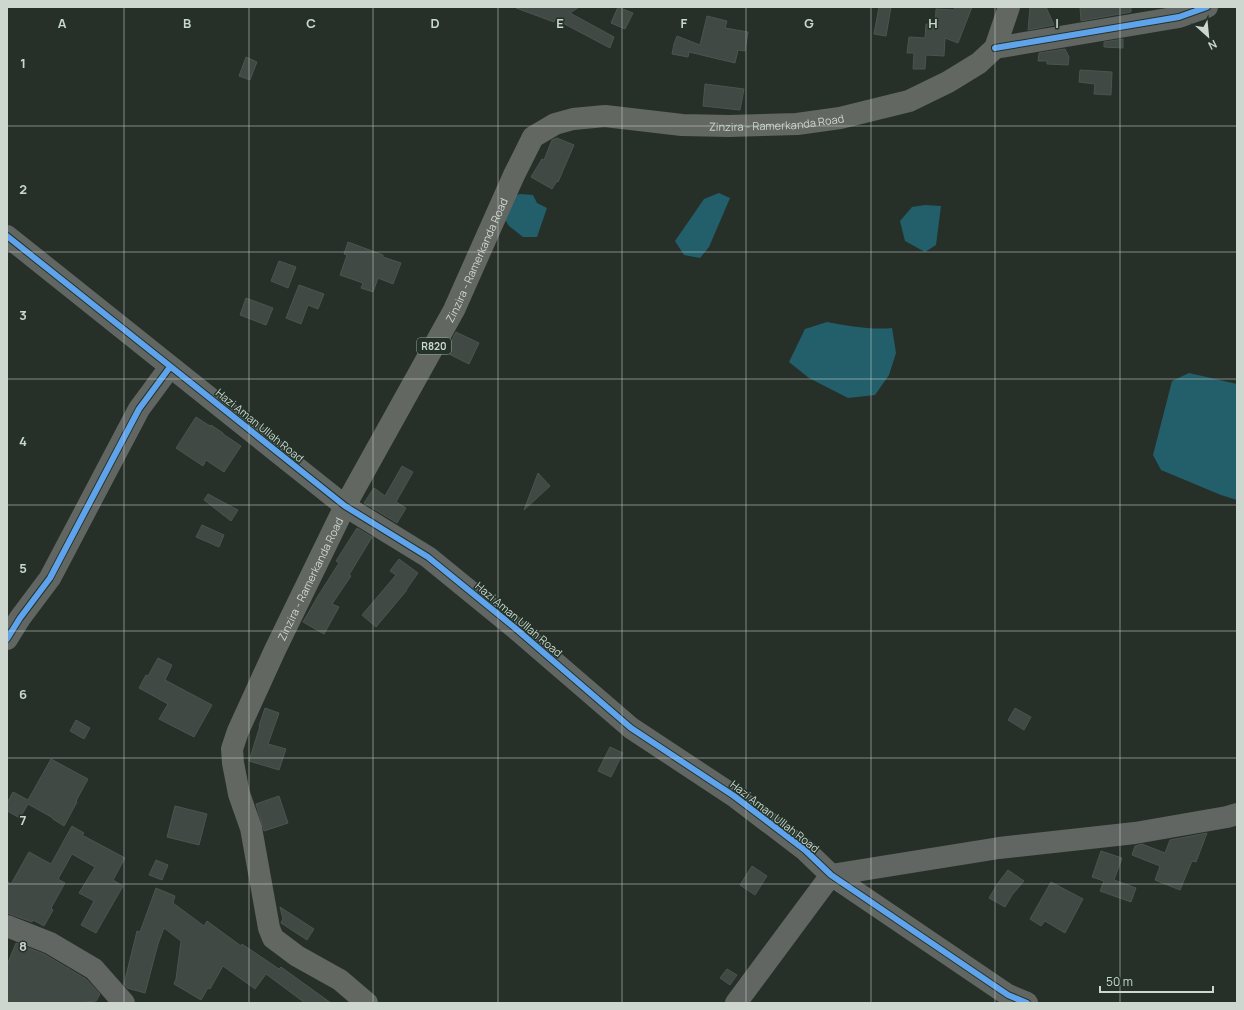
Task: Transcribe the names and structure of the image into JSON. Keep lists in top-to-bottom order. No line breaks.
{"streets":{"main road":["Zinzira - Ramerkanda Road","R820"],"street":["Hazi Aman Ullah Road"]},"crossings":[["Zinzira - Ramerkanda Road","Hazi Aman Ullah Road"]],"scale_bar":"50 m","north":"bottom right","grid":{"columns":["A","B","C","D","E","F","G","H","I"],"rows":["1","2","3","4","5","6","7","8"]}}
